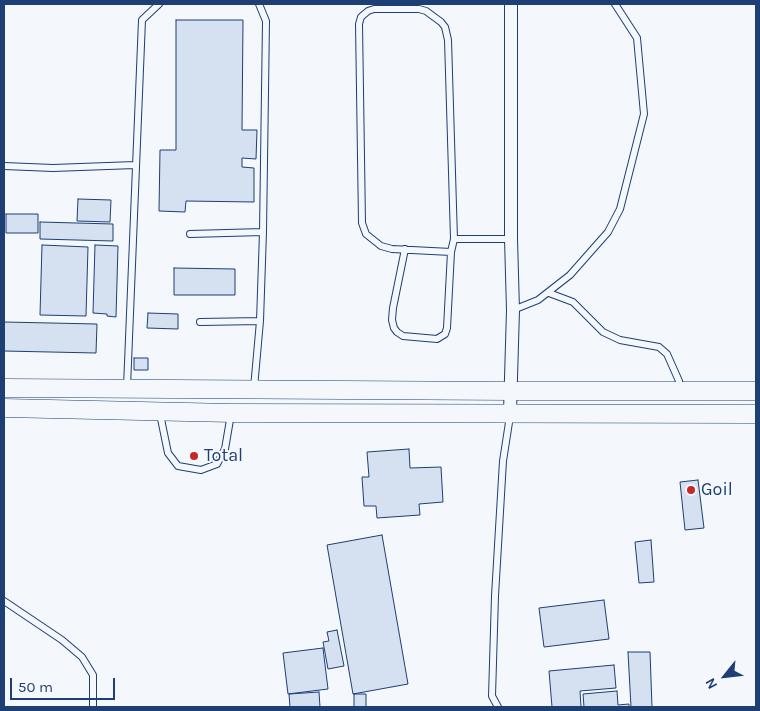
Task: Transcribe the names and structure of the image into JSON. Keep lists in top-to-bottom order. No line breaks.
{"places":["Total","Goil"],"scale_bar":"50 m","north":"bottom left"}
